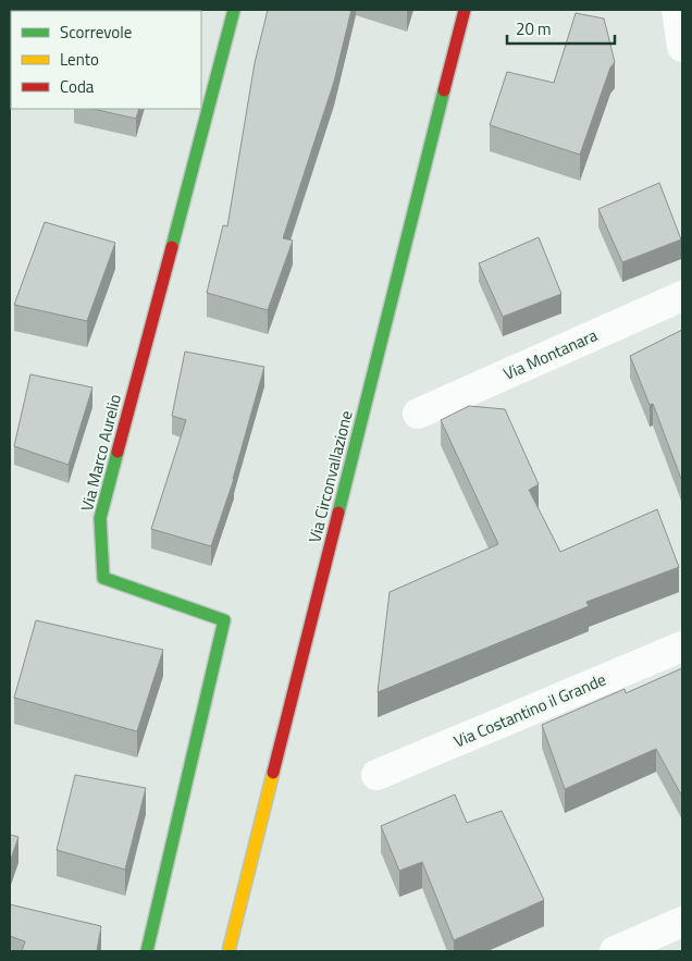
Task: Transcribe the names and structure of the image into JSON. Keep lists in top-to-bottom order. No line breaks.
{"streets":{"street":["Via Montanara","Via Marco Aurelio","Via Circonvallazione","Via Costantino il Grande"]},"legend":["Scorrevole","Lento","Coda"],"scale_bar":"20 m"}
